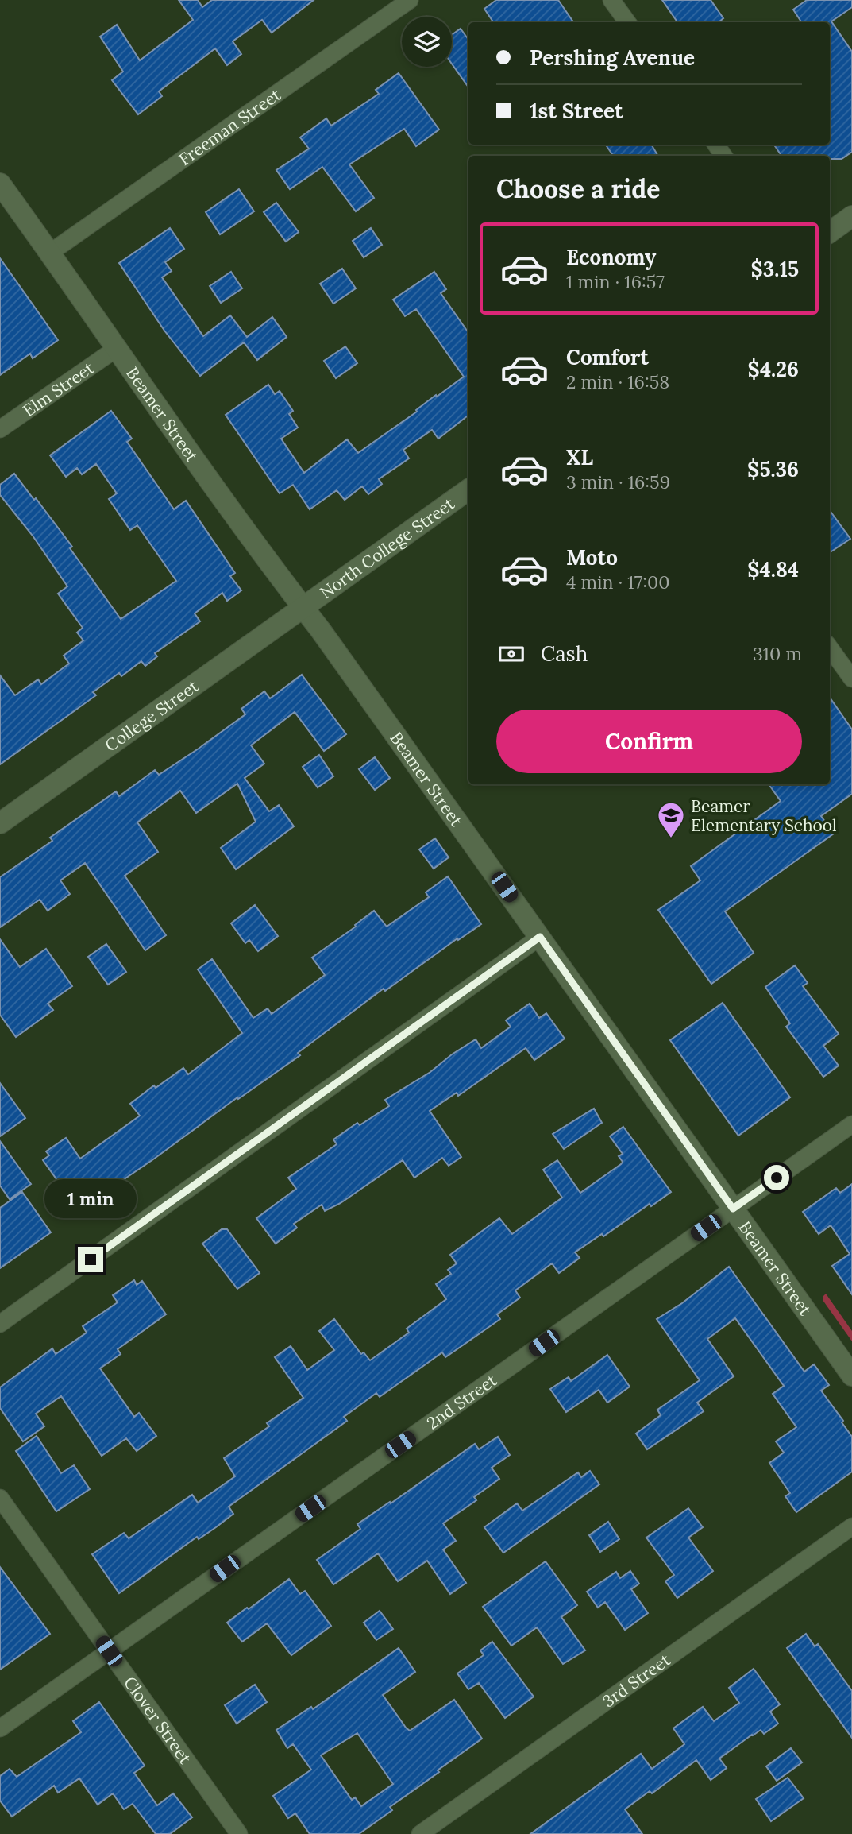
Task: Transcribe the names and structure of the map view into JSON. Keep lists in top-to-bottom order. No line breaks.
{"streets":{"street":["Freeman Street","Elm Street","Beamer Street","North College Street","College Street","2nd Street","3rd Street","Clover Street"]},"crossings":[["Freeman Street","Beamer Street"],["Elm Street","Beamer Street"],["Beamer Street","North College Street"],["Beamer Street","College Street"],["Beamer Street","2nd Street"],["North College Street","College Street"],["2nd Street","Clover Street"]],"places":{"school or university":["Beamer Elementary School"]},"page":{"banner":["Pershing Avenue","1st Street"],"heading":"Choose a ride","list":[{"name":"Economy","note":"1 min · 16:57","value":"$3.15"},{"name":"Comfort","note":"2 min · 16:58","value":"$4.26"},{"name":"XL","note":"3 min · 16:59","value":"$5.36"},{"name":"Moto","note":"4 min · 17:00","value":"$4.84"}],"pay":["Cash","310 m"],"buttons":"Confirm","bubble":"1 min"}}
